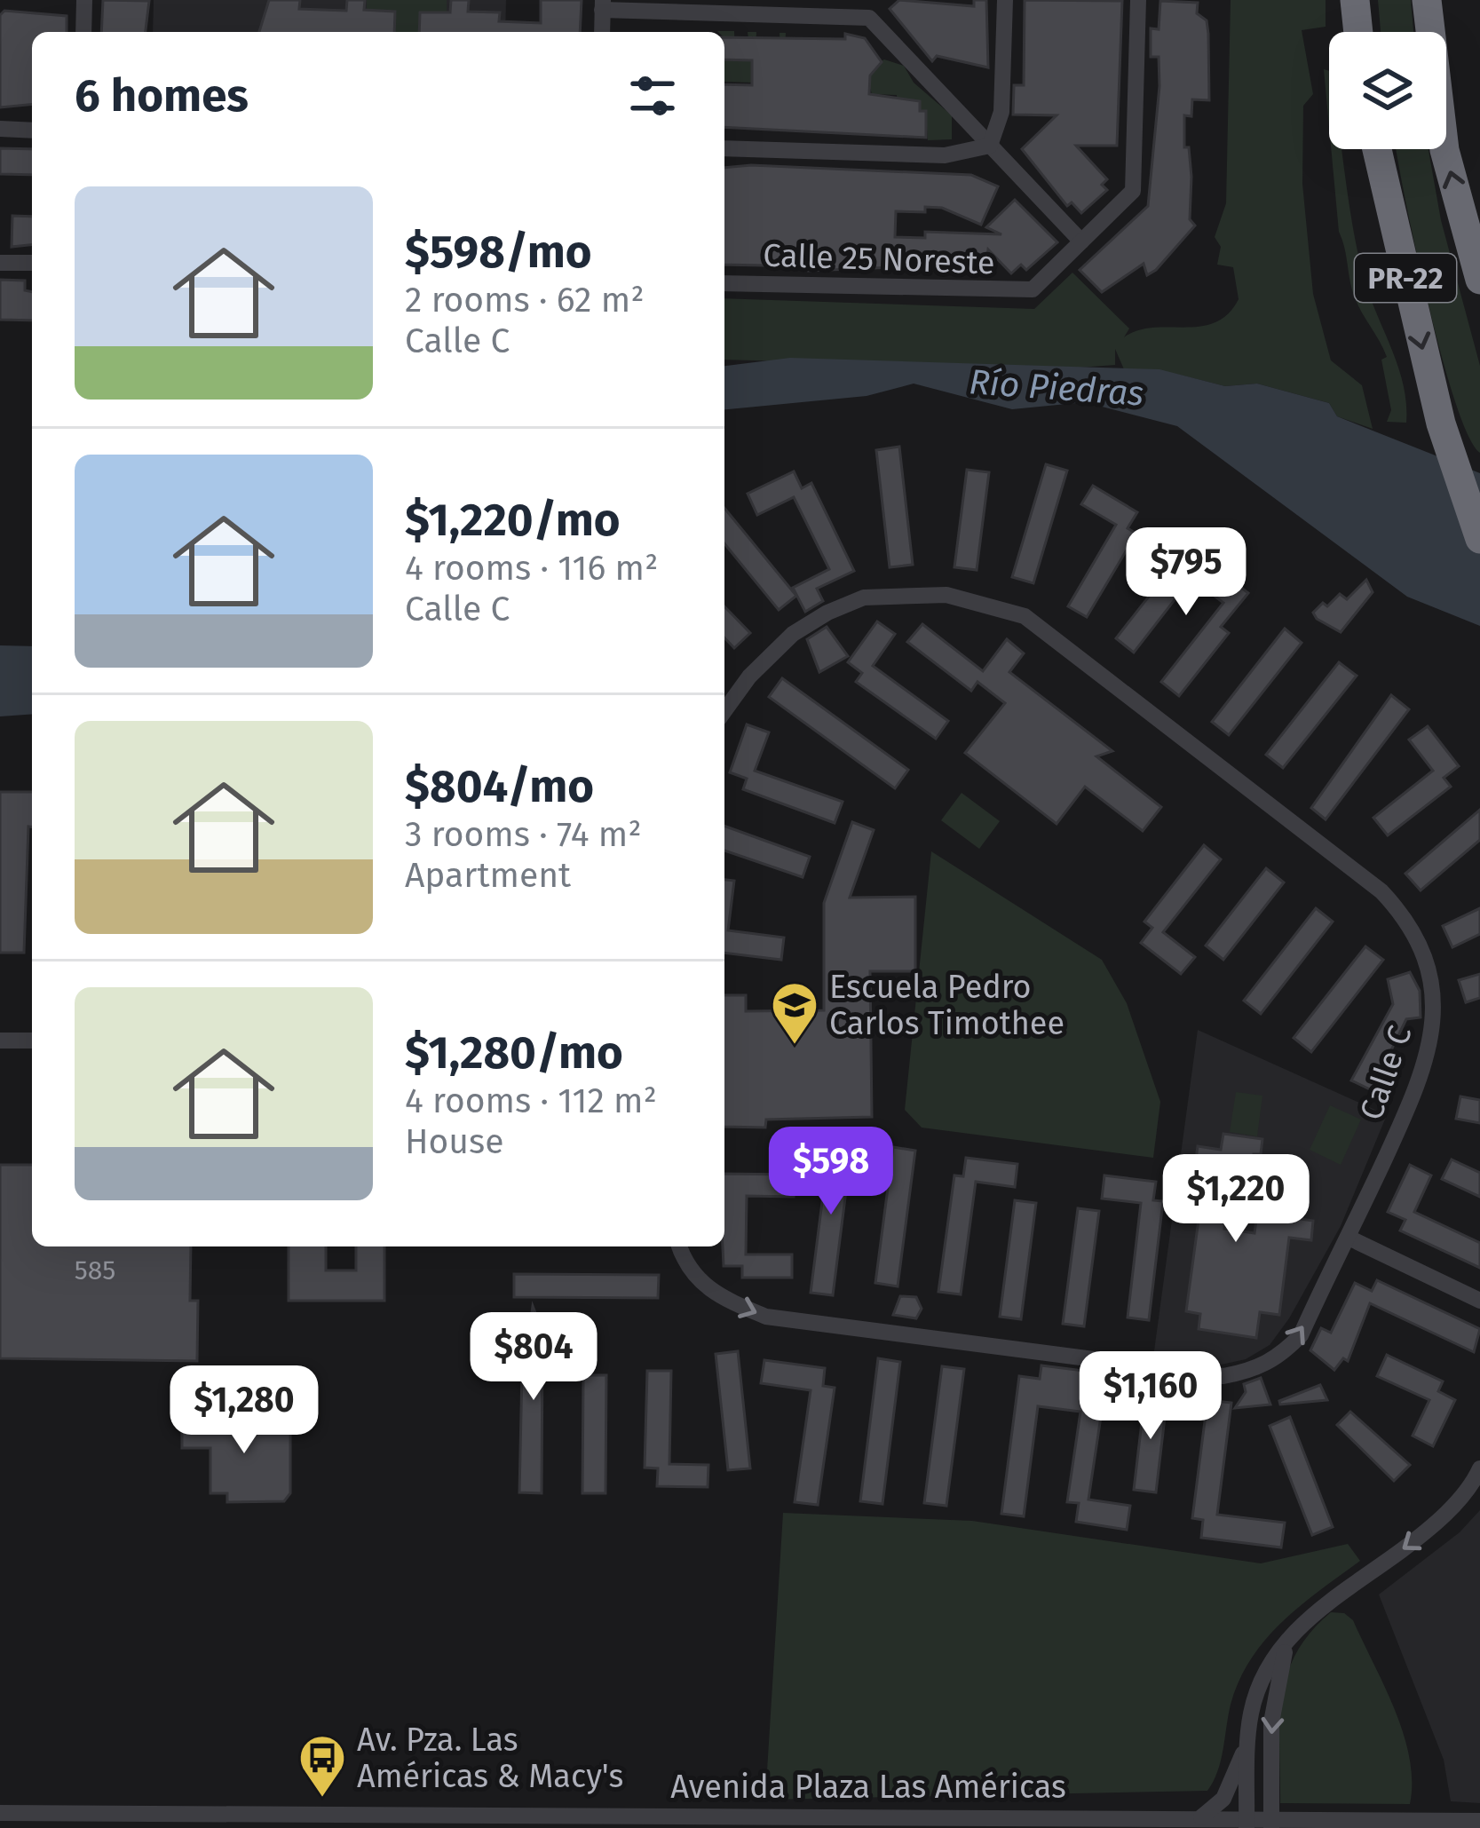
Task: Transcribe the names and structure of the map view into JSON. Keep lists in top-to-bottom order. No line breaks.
{"streets":{"highway":["PR-22"],"street":["Calle 25 Noreste","Calle C","Avenida Plaza Las Américas"]},"water":["Río Piedras"],"places":{"school or university":["Escuela Pedro Carlos Timothee"],"bus stop":["Av. Pza. Las Américas & Macy's"]},"house_numbers":["585"],"page":{"heading":"6 homes","list":[{"name":"$598/mo","note":"2 rooms · 62 m² · Calle C"},{"name":"$1,220/mo","note":"4 rooms · 116 m² · Calle C"},{"name":"$804/mo","note":"3 rooms · 74 m² · Apartment"},{"name":"$1,280/mo","note":"4 rooms · 112 m² · House"}],"price":["$795","$598","$1,220","$804","$1,160","$1,280"]}}
